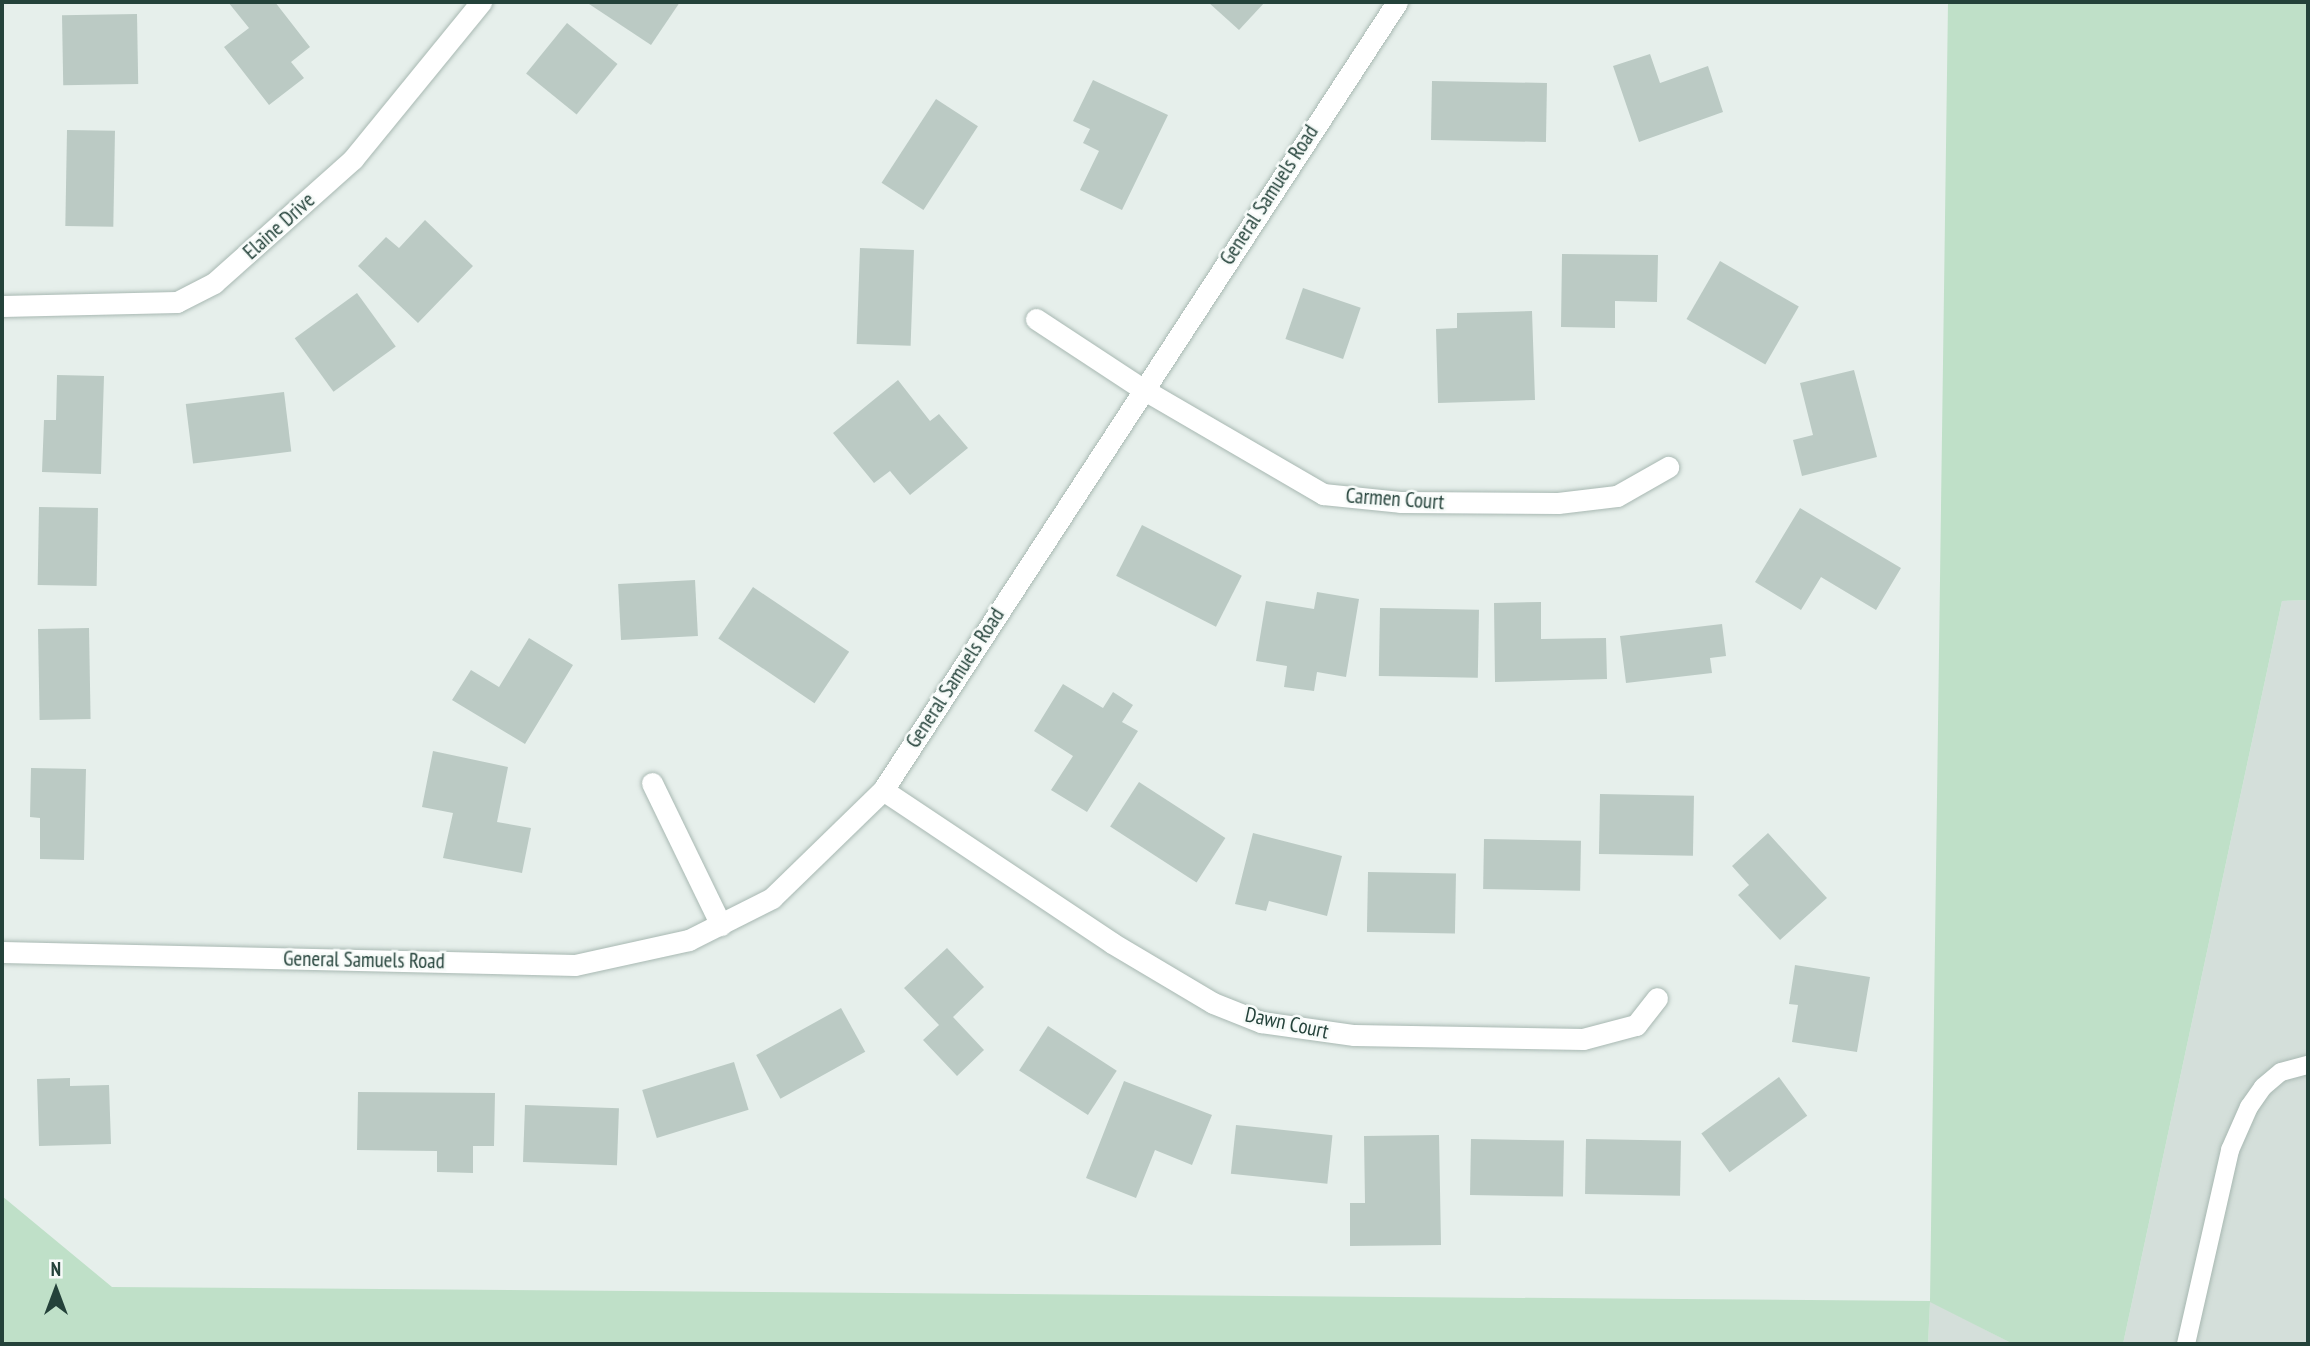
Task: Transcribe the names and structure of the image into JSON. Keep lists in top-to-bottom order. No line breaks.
{"streets":{"street":["General Samuels Road","Elaine Drive","Carmen Court","Dawn Court"]},"crossings":[["General Samuels Road","Carmen Court"],["General Samuels Road","Dawn Court"]],"north":"top"}
